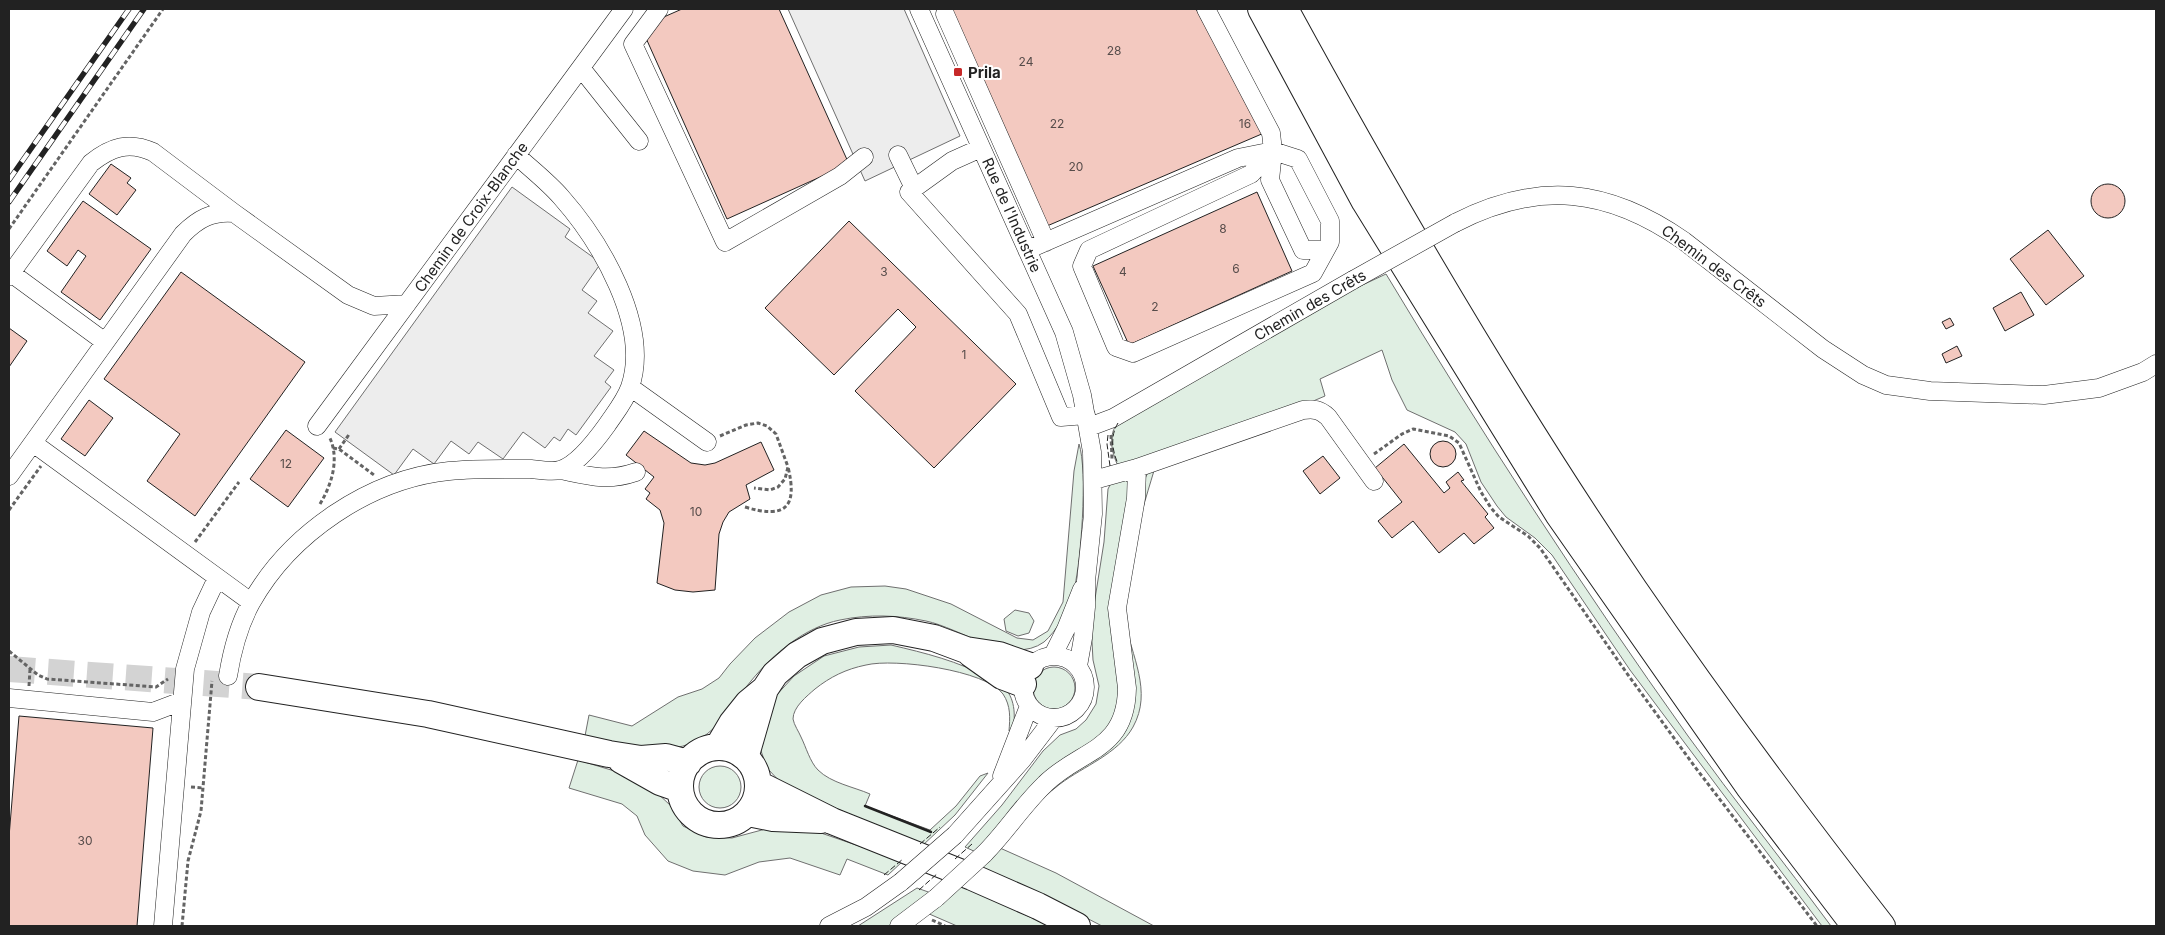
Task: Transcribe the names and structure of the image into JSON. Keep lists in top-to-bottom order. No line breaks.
{"streets":{"street":["Rue de l'Industrie","Chemin de Croix-Blanche","Chemin des Crêts"]},"crossings":[["Rue de l'Industrie","Chemin des Crêts"]],"places":{"transit":["Prila"]},"house_numbers":["28","24","22","16","20","8","6","3","4","2","1","12","10","30"]}
